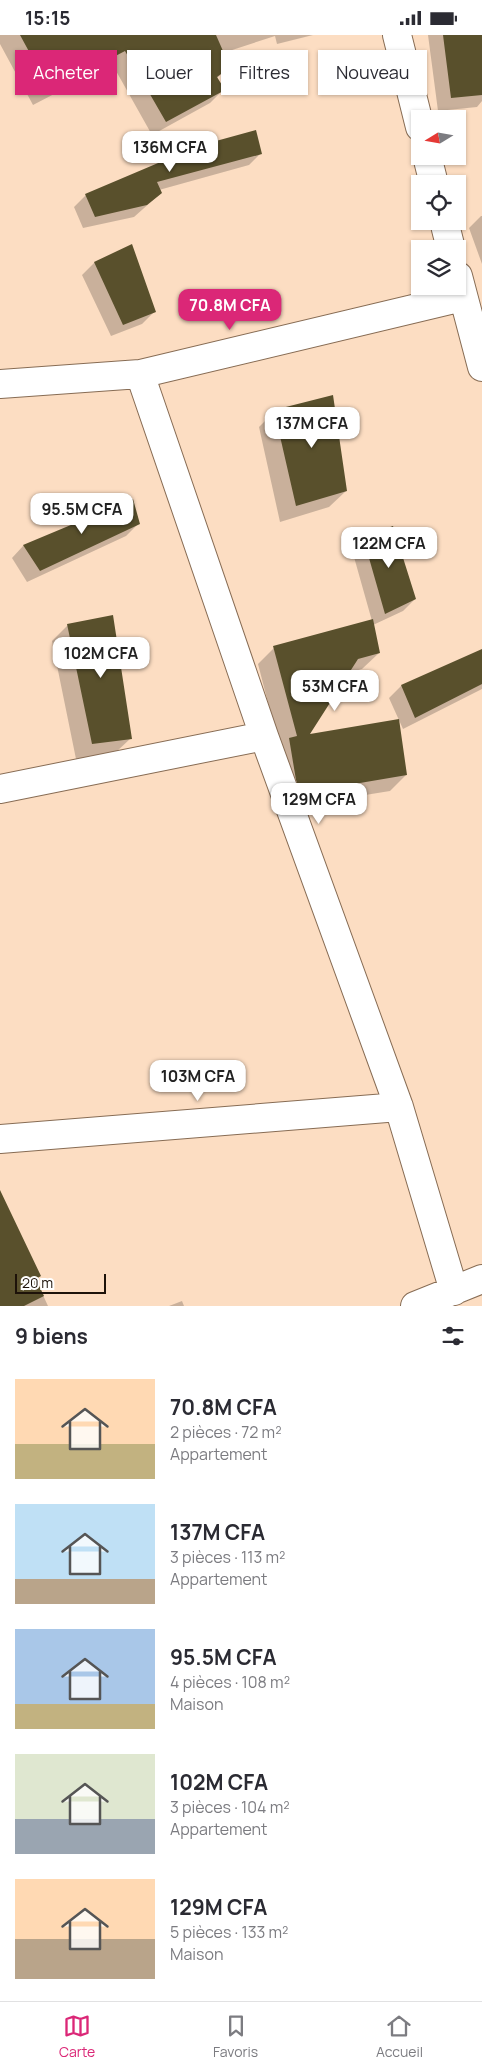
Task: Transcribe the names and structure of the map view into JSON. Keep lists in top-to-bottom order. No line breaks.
{"scale_bar":"20 m","north":"left","page":{"status":"15:15","chip":["Acheter","Louer","Filtres","Nouveau"],"price":["136M CFA","70.8M CFA","137M CFA","95.5M CFA","122M CFA","102M CFA","53M CFA","129M CFA","103M CFA"],"scale":"20 m","heading":"9 biens","list":[{"name":"70.8M CFA","note":"2 pièces · 72 m² · Appartement"},{"name":"137M CFA","note":"3 pièces · 113 m² · Appartement"},{"name":"95.5M CFA","note":"4 pièces · 108 m² · Maison"},{"name":"102M CFA","note":"3 pièces · 104 m² · Appartement"},{"name":"129M CFA","note":"5 pièces · 133 m² · Maison"}],"tabs":["Carte","Favoris","Accueil"]}}
